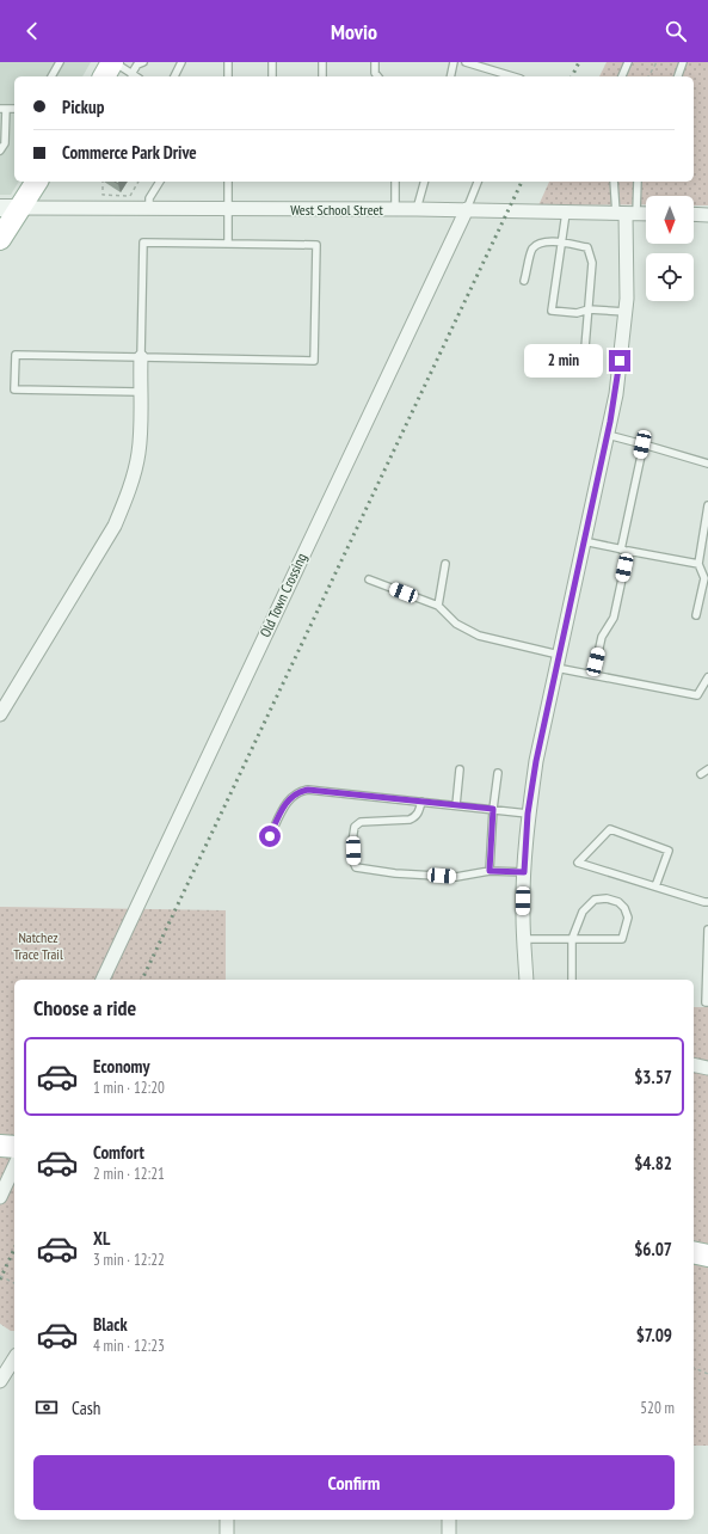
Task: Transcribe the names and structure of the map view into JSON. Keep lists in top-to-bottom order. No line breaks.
{"streets":{"street":["West School Street","Old Town Crossing"]},"crossings":[["West School Street","Old Town Crossing"]],"parks":["Natchez Trace Trail"],"north":"bottom","page":{"header":"Movio","banner":["Pickup","Commerce Park Drive"],"bubble":"2 min","heading":"Choose a ride","list":[{"name":"Economy","note":"1 min · 12:20","value":"$3.57"},{"name":"Comfort","note":"2 min · 12:21","value":"$4.82"},{"name":"XL","note":"3 min · 12:22","value":"$6.07"},{"name":"Black","note":"4 min · 12:23","value":"$7.09"}],"pay":["Cash","520 m"],"buttons":"Confirm"}}
